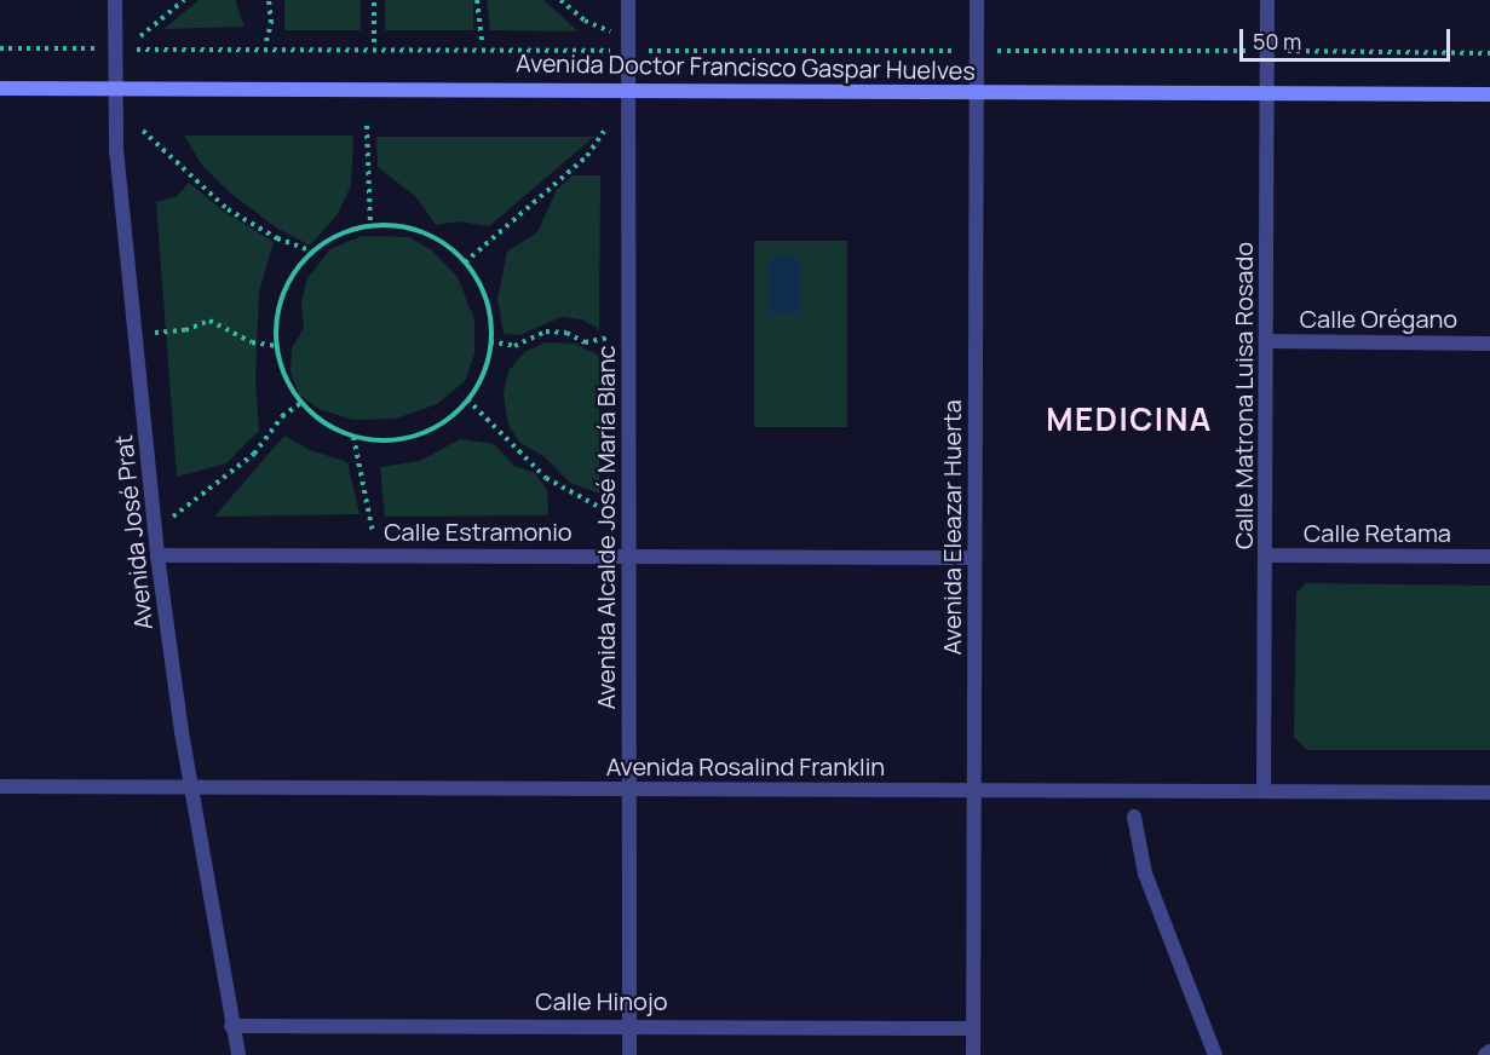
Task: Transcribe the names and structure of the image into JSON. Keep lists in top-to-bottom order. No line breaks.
{"streets":{"street":["Avenida Doctor Francisco Gaspar Huelves","Calle Orégano","Calle Matrona Luisa Rosado","Avenida Alcalde José María Blanc","Avenida Eleazar Huerta","Calle Estramonio","Avenida José Prat","Calle Retama","Avenida Rosalind Franklin","Calle Hinojo"]},"crossings":[["Avenida Doctor Francisco Gaspar Huelves","Calle Matrona Luisa Rosado"],["Avenida Doctor Francisco Gaspar Huelves","Avenida Alcalde José María Blanc"],["Avenida Doctor Francisco Gaspar Huelves","Avenida Eleazar Huerta"],["Avenida Doctor Francisco Gaspar Huelves","Avenida José Prat"],["Calle Orégano","Calle Matrona Luisa Rosado"],["Calle Matrona Luisa Rosado","Calle Retama"],["Calle Matrona Luisa Rosado","Avenida Rosalind Franklin"],["Avenida Alcalde José María Blanc","Calle Estramonio"],["Avenida Alcalde José María Blanc","Avenida Rosalind Franklin"],["Avenida Alcalde José María Blanc","Calle Hinojo"],["Avenida Eleazar Huerta","Calle Estramonio"],["Avenida Eleazar Huerta","Avenida Rosalind Franklin"],["Avenida Eleazar Huerta","Calle Hinojo"],["Calle Estramonio","Avenida José Prat"],["Avenida José Prat","Avenida Rosalind Franklin"],["Avenida José Prat","Calle Hinojo"]],"districts":["MEDICINA"],"scale_bar":"50 m"}
